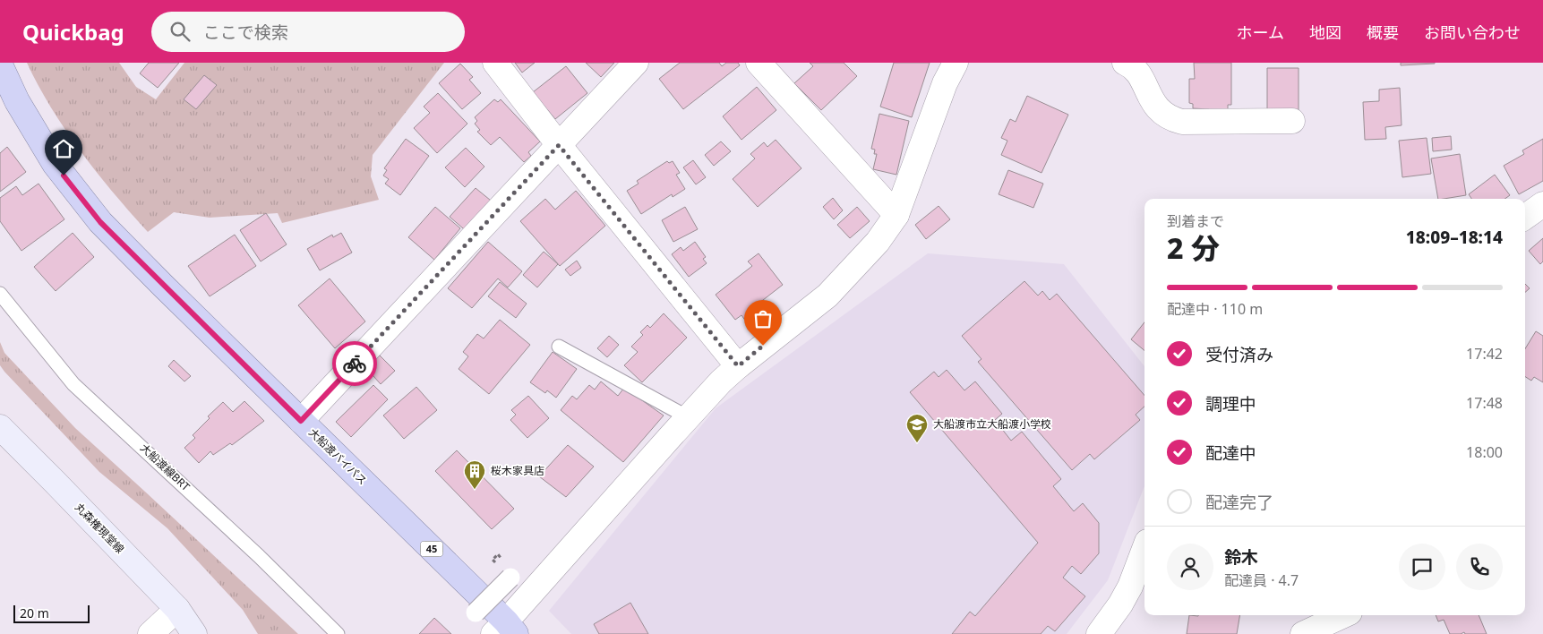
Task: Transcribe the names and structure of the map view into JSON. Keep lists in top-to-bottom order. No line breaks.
{"streets":{"highway":["大船渡バイパス","45"],"main road":["丸森権現堂線"],"lane":["大船渡線BRT"]},"places":{"school or university":["大船渡市立大船渡小学校"],"building":["桜木家具店"]},"scale_bar":"20 m","page":{"header":"Quickbag","search":"ここで検索","nav":["ホーム","地図","概要","お問い合わせ"],"heading":["2 分","到着まで","18:09–18:14"],"panel":["鈴木","配達員 · 4.7"],"bar":"配達中 · 110 m","list":[["受付済み","17:42"],["調理中","17:48"],["配達中","18:00"],"配達完了"],"scale":"20 m"}}
